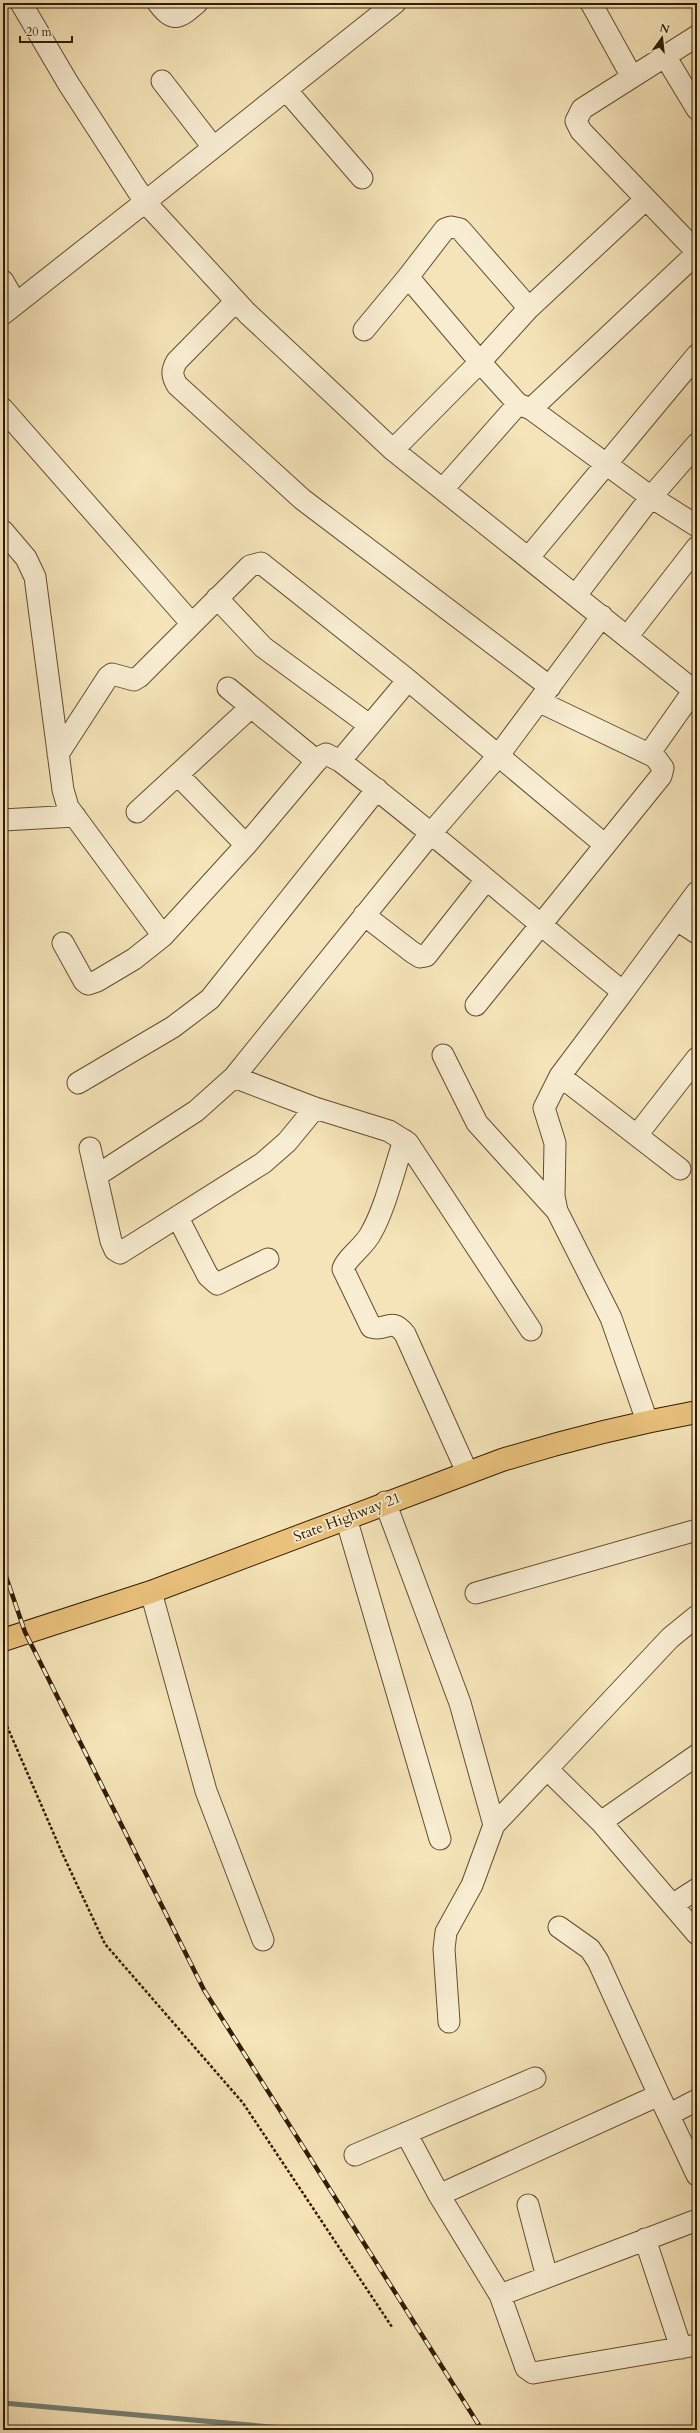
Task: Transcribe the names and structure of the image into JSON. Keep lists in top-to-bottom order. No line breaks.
{"streets":{"highway":["State Highway 21"]},"scale_bar":"20 m","north":"top"}
